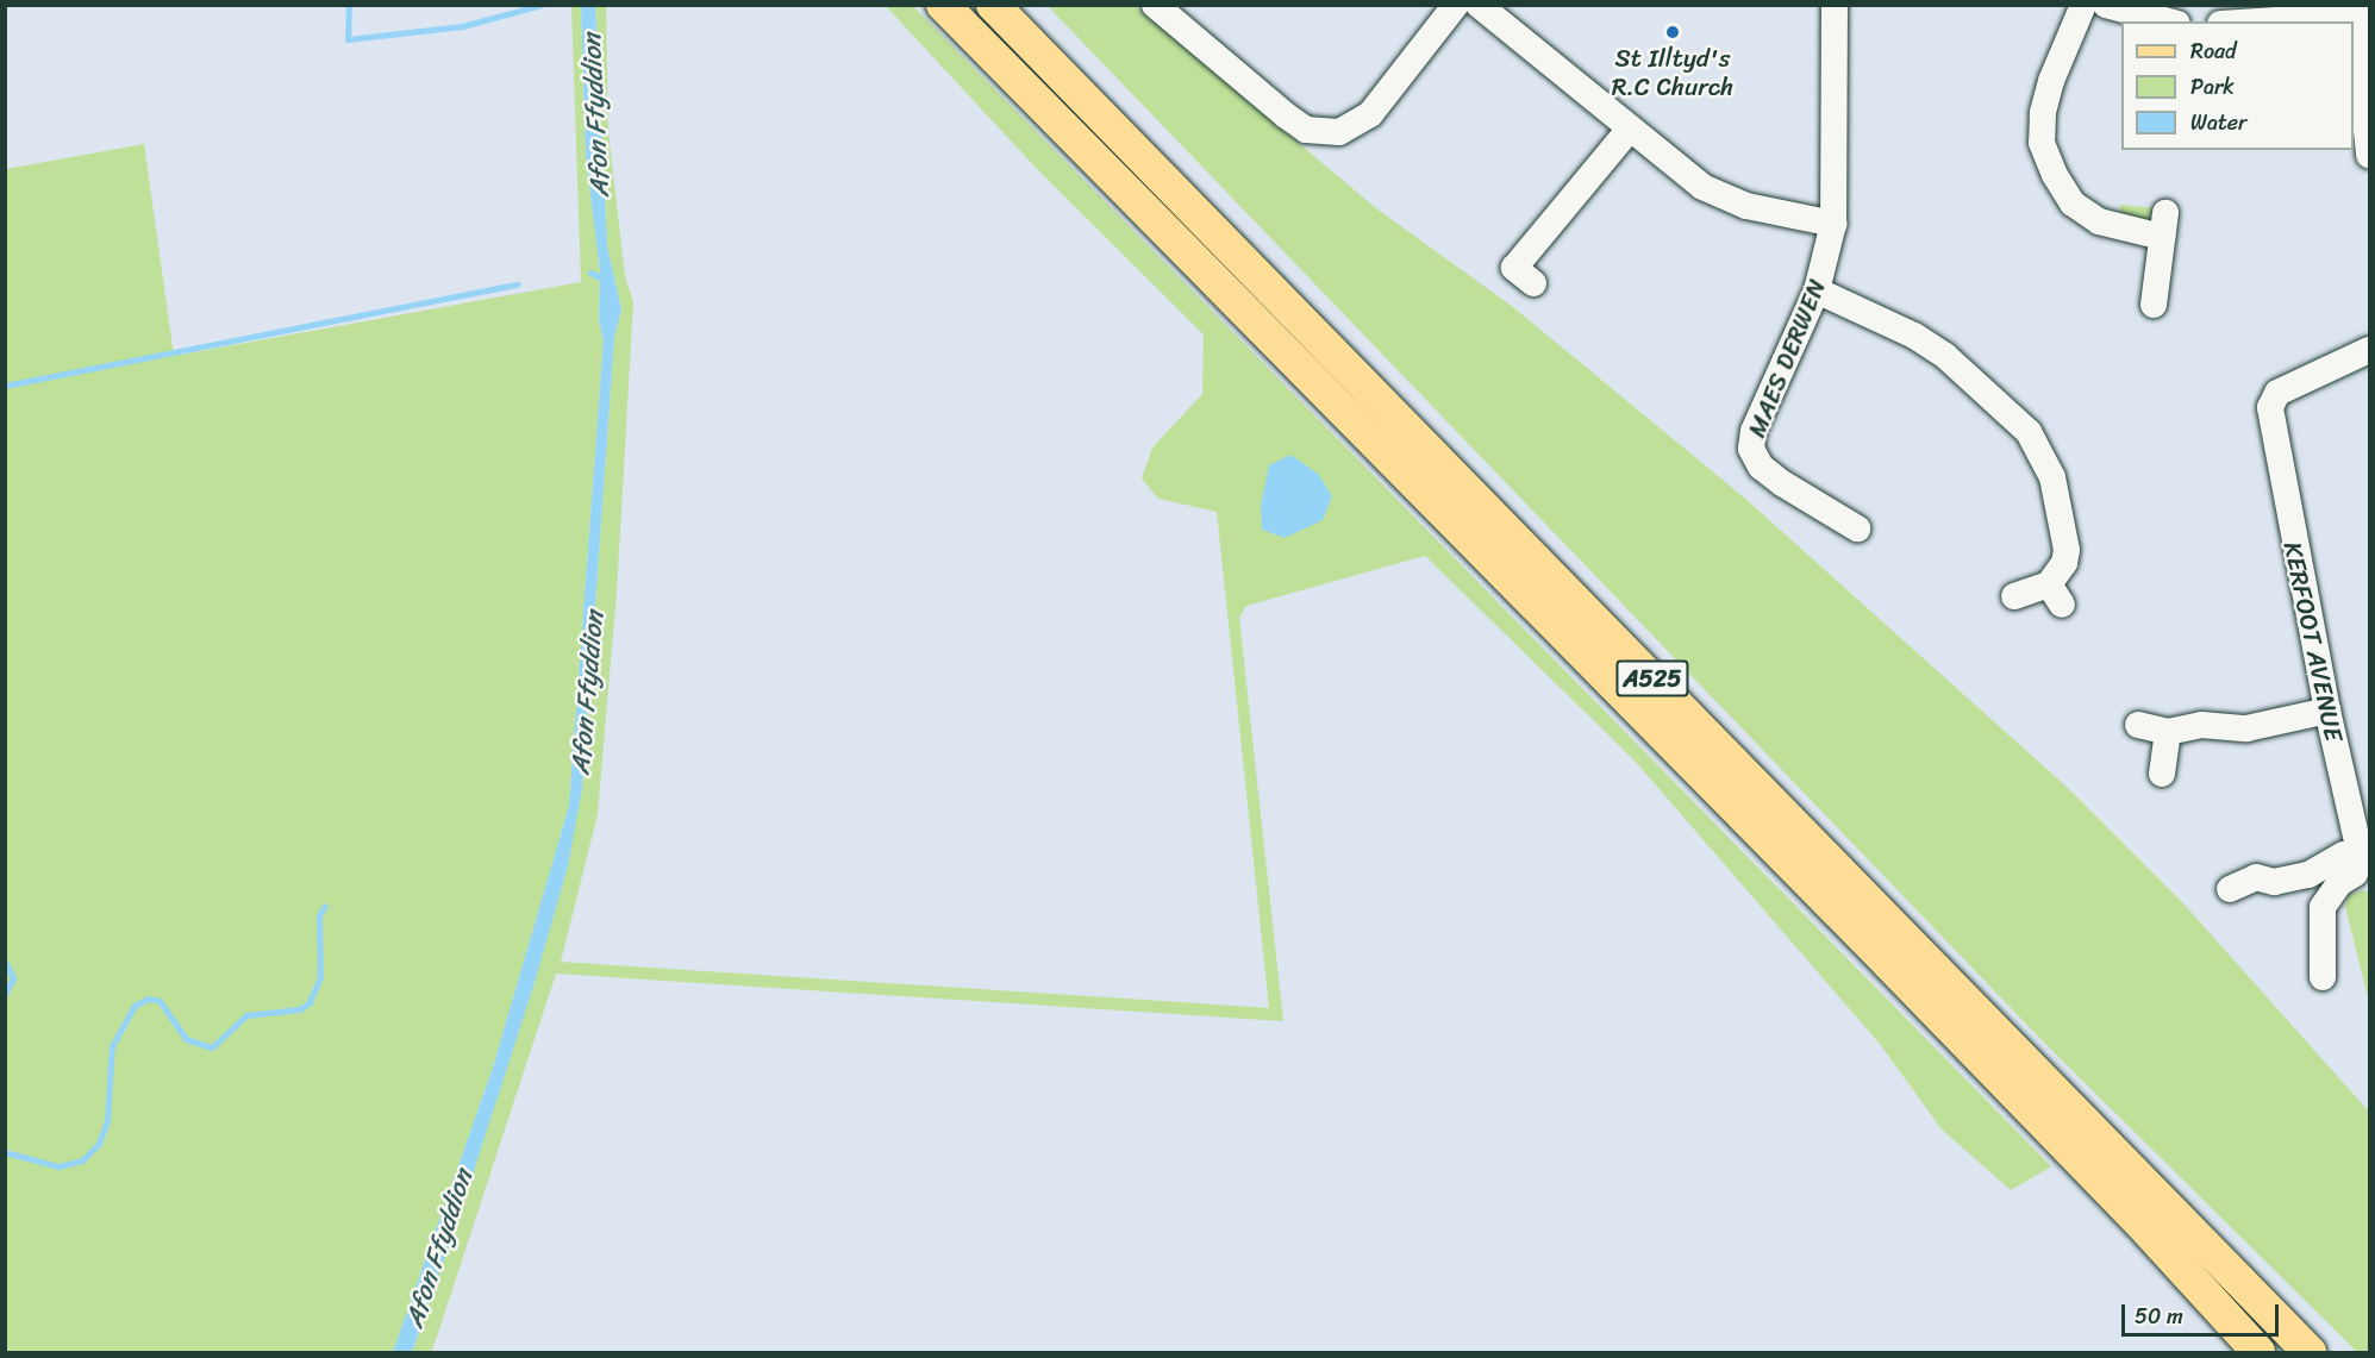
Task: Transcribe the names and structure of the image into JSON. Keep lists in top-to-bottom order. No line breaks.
{"streets":{"main road":["A525"],"street":["MAES DERWEN","KERFOOT AVENUE"]},"water":["Afon Ffyddion"],"places":["St Illtyd's R.C Church"],"legend":["Road","Park","Water"],"scale_bar":"50 m"}
